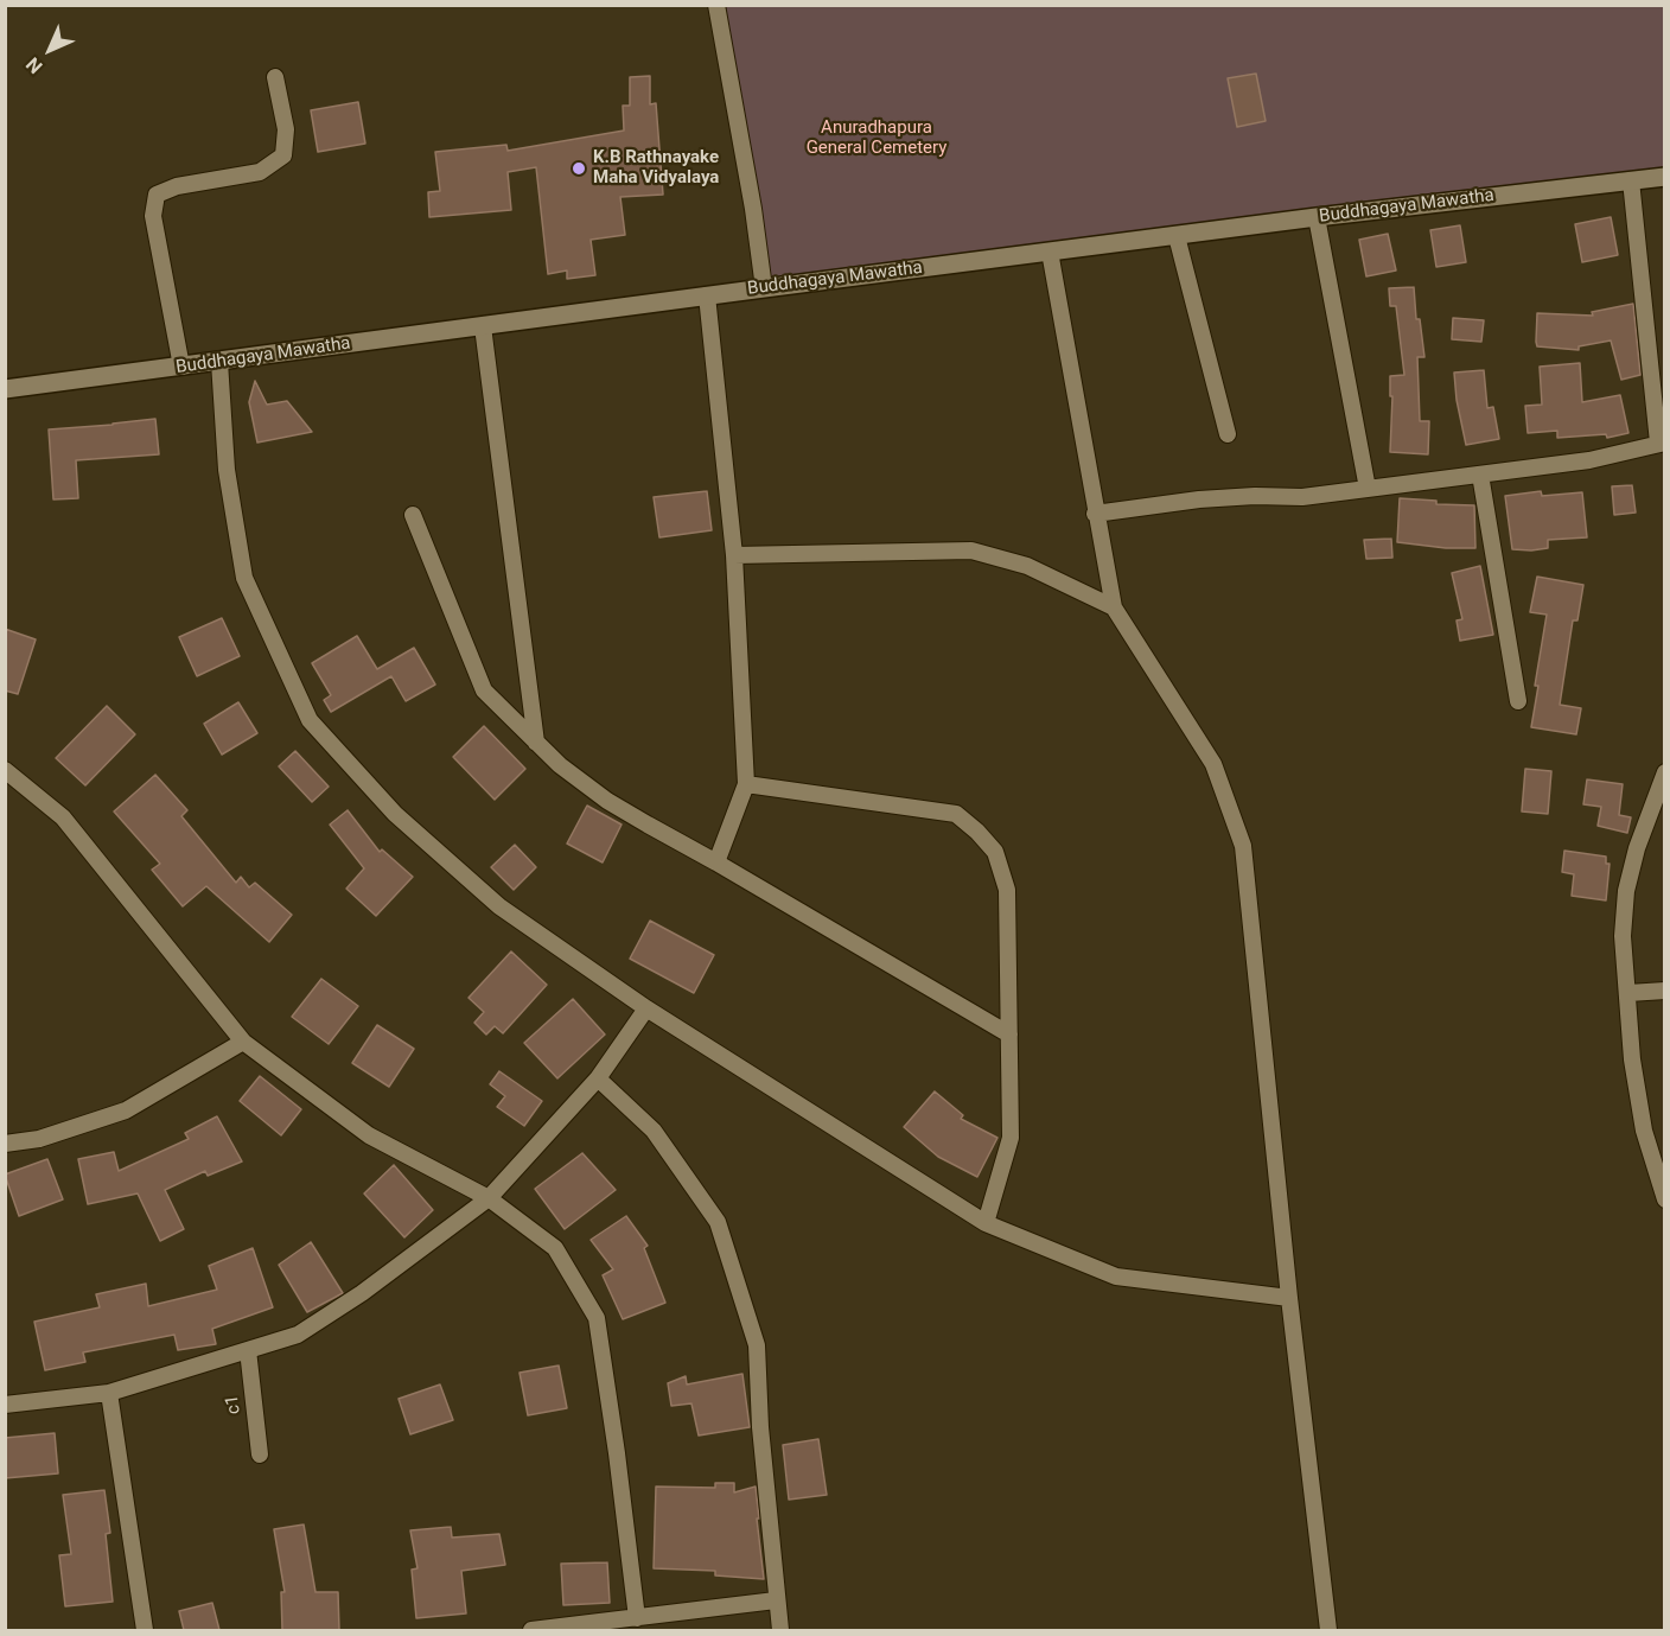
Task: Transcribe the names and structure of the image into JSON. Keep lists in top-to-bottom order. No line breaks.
{"streets":{"main road":["Buddhagaya Mawatha"],"street":["c1"]},"parks":["Anuradhapura General Cemetery"],"places":["K.B Rathnayake Maha Vidyalaya"],"north":"bottom left"}
